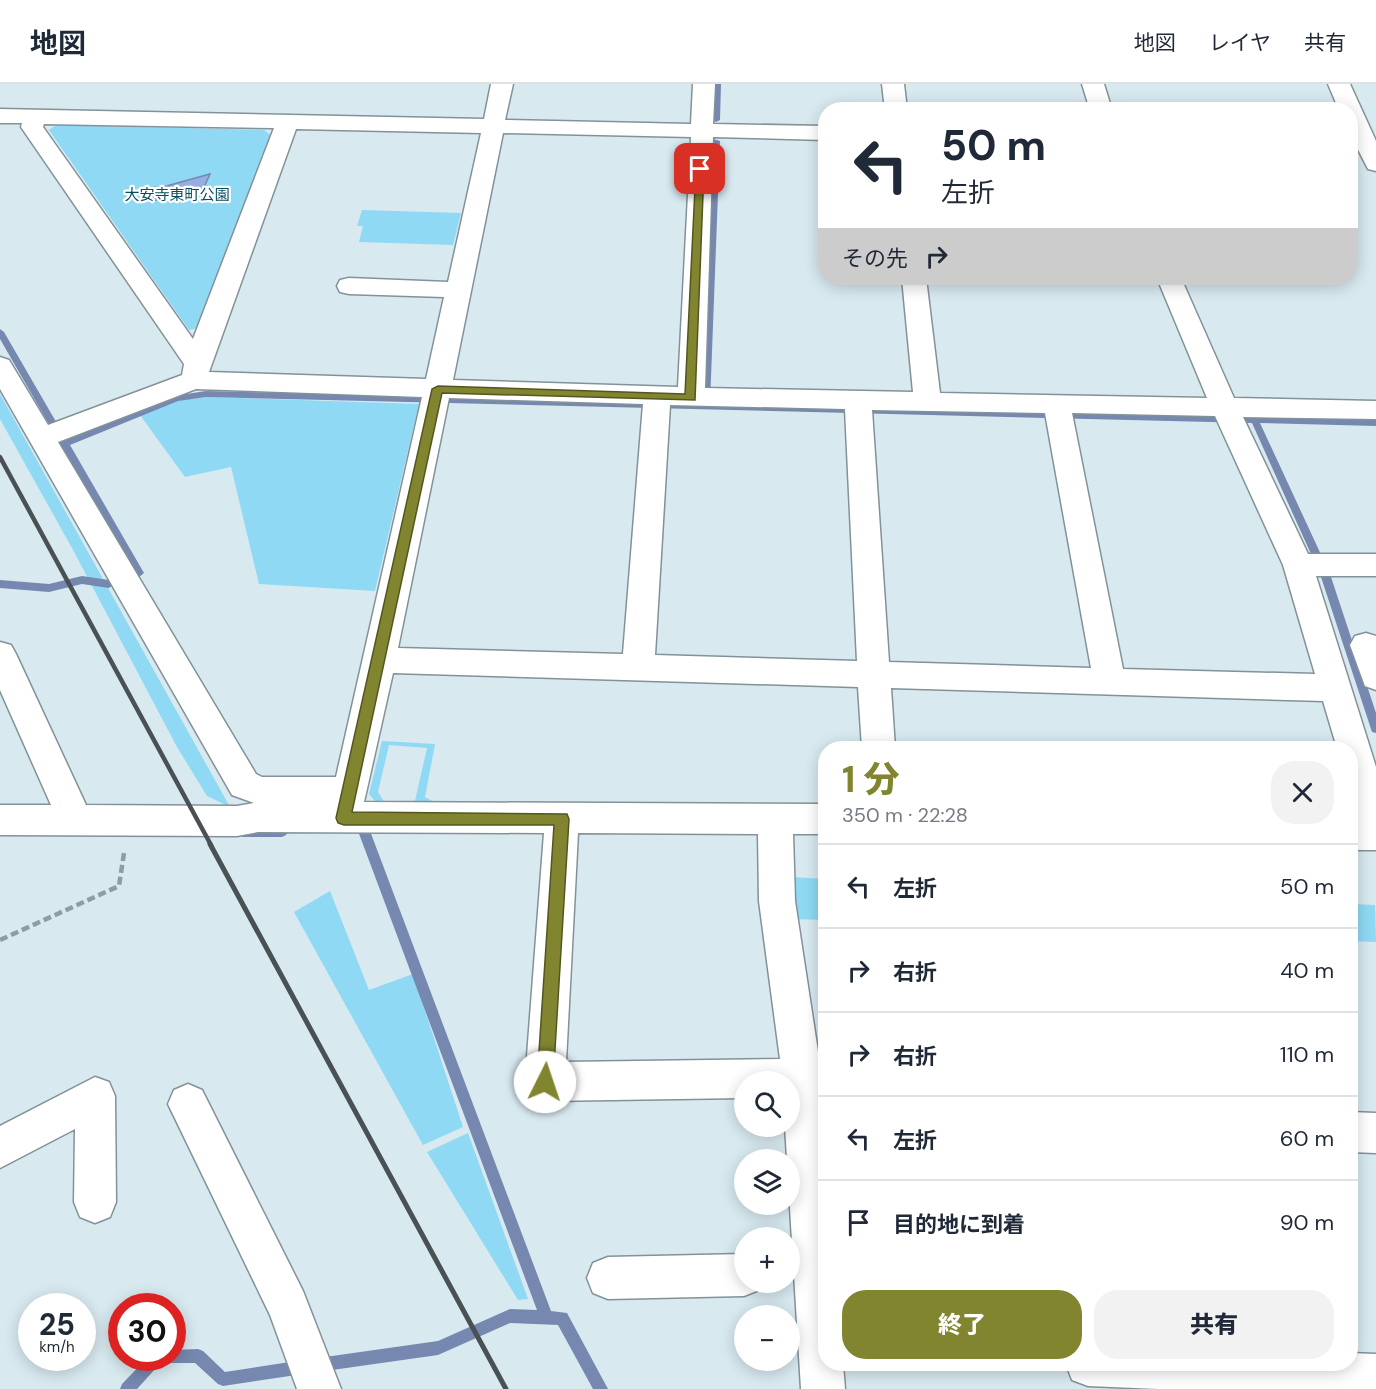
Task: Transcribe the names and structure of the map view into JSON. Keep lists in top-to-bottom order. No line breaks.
{"parks":["大安寺東町公園"],"page":{"header":"地図","nav":["地図","レイヤ","共有"],"turn":["50 m","左折"],"then":"その先","heading":["1 分","350 m · 22:28"],"list":[{"name":"左折","value":"50 m"},{"name":"右折","value":"40 m"},{"name":"右折","value":"110 m"},{"name":"左折","value":"60 m"},{"name":"目的地に到着","value":"90 m"}],"map_buttons":["+","−"],"buttons":["終了","共有"],"speed":"25 km/h","limit":"30"}}
